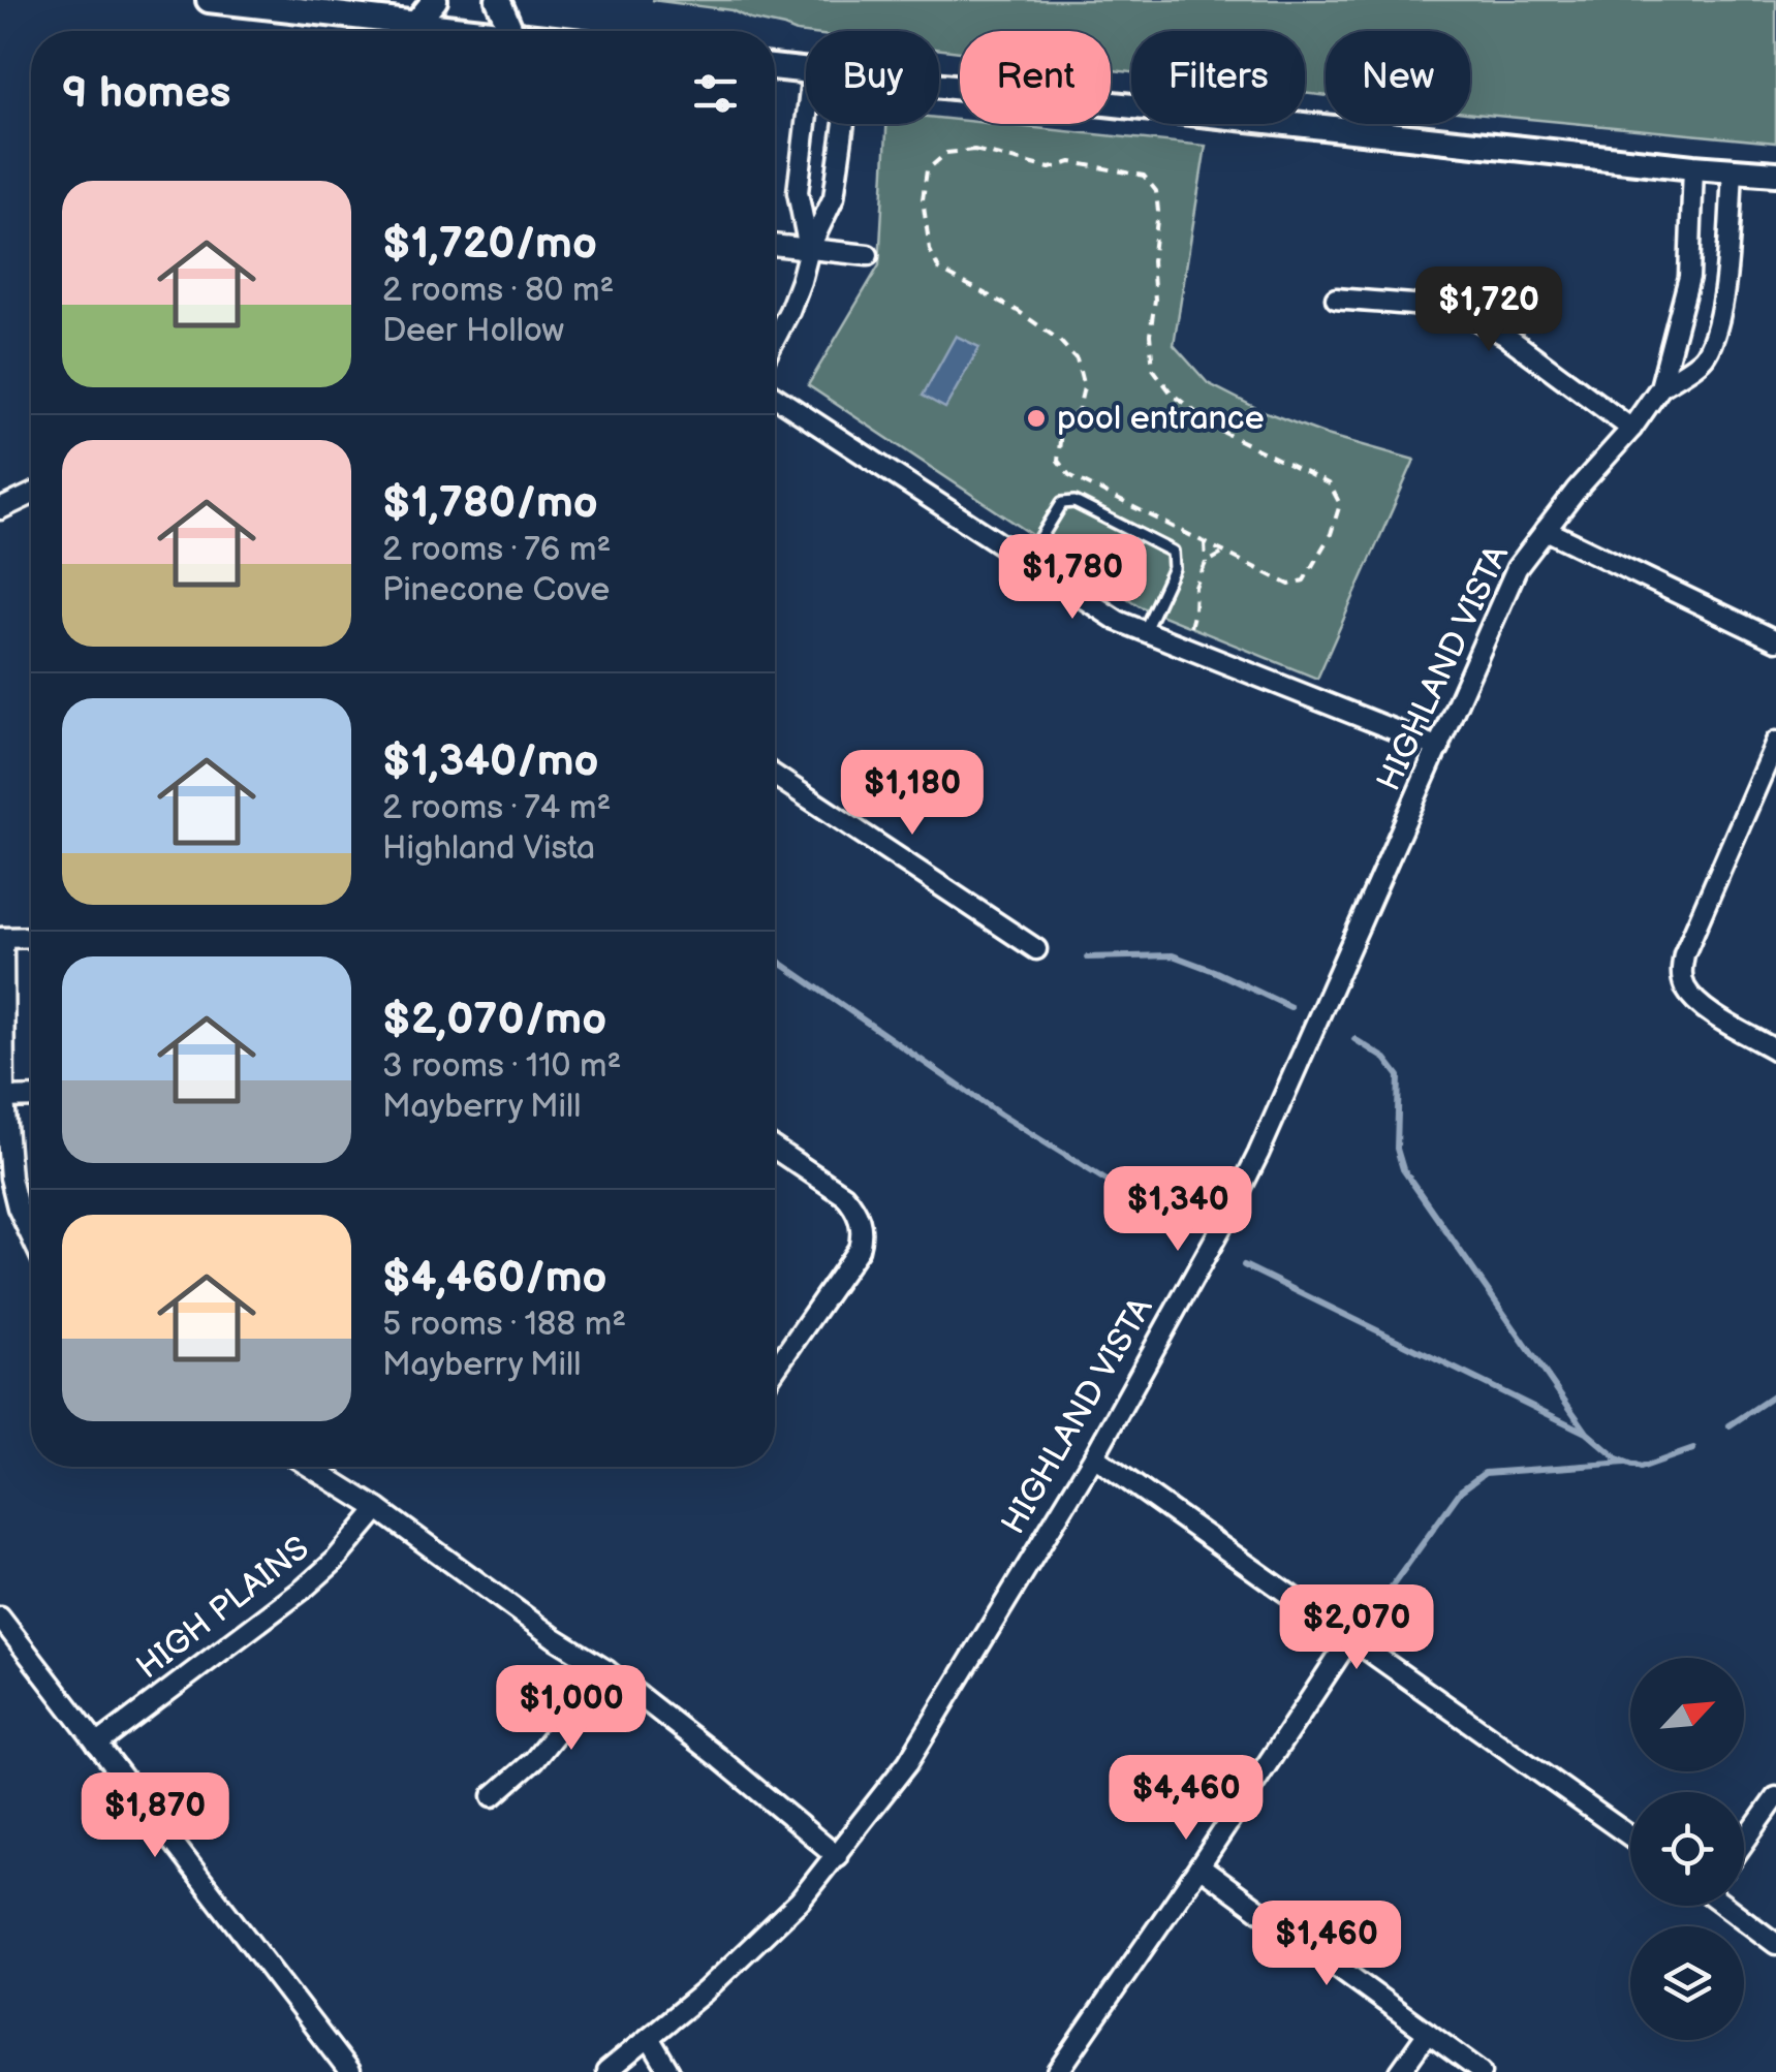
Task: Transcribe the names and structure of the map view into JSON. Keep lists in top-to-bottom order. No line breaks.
{"streets":{"street":["HIGHLAND VISTA","HIGH PLAINS"]},"places":["pool entrance"],"north":"top right","page":{"chip":["Buy","Rent","Filters","New"],"heading":"9 homes","list":[{"name":"$1,720/mo","note":"2 rooms · 80 m² · Deer Hollow"},{"name":"$1,780/mo","note":"2 rooms · 76 m² · Pinecone Cove"},{"name":"$1,340/mo","note":"2 rooms · 74 m² · Highland Vista"},{"name":"$2,070/mo","note":"3 rooms · 110 m² · Mayberry Mill"},{"name":"$4,460/mo","note":"5 rooms · 188 m² · Mayberry Mill"}],"price":["$1,720","$1,780","$1,180","$1,340","$2,070","$1,000","$4,460","$1,870","$1,460"]}}
